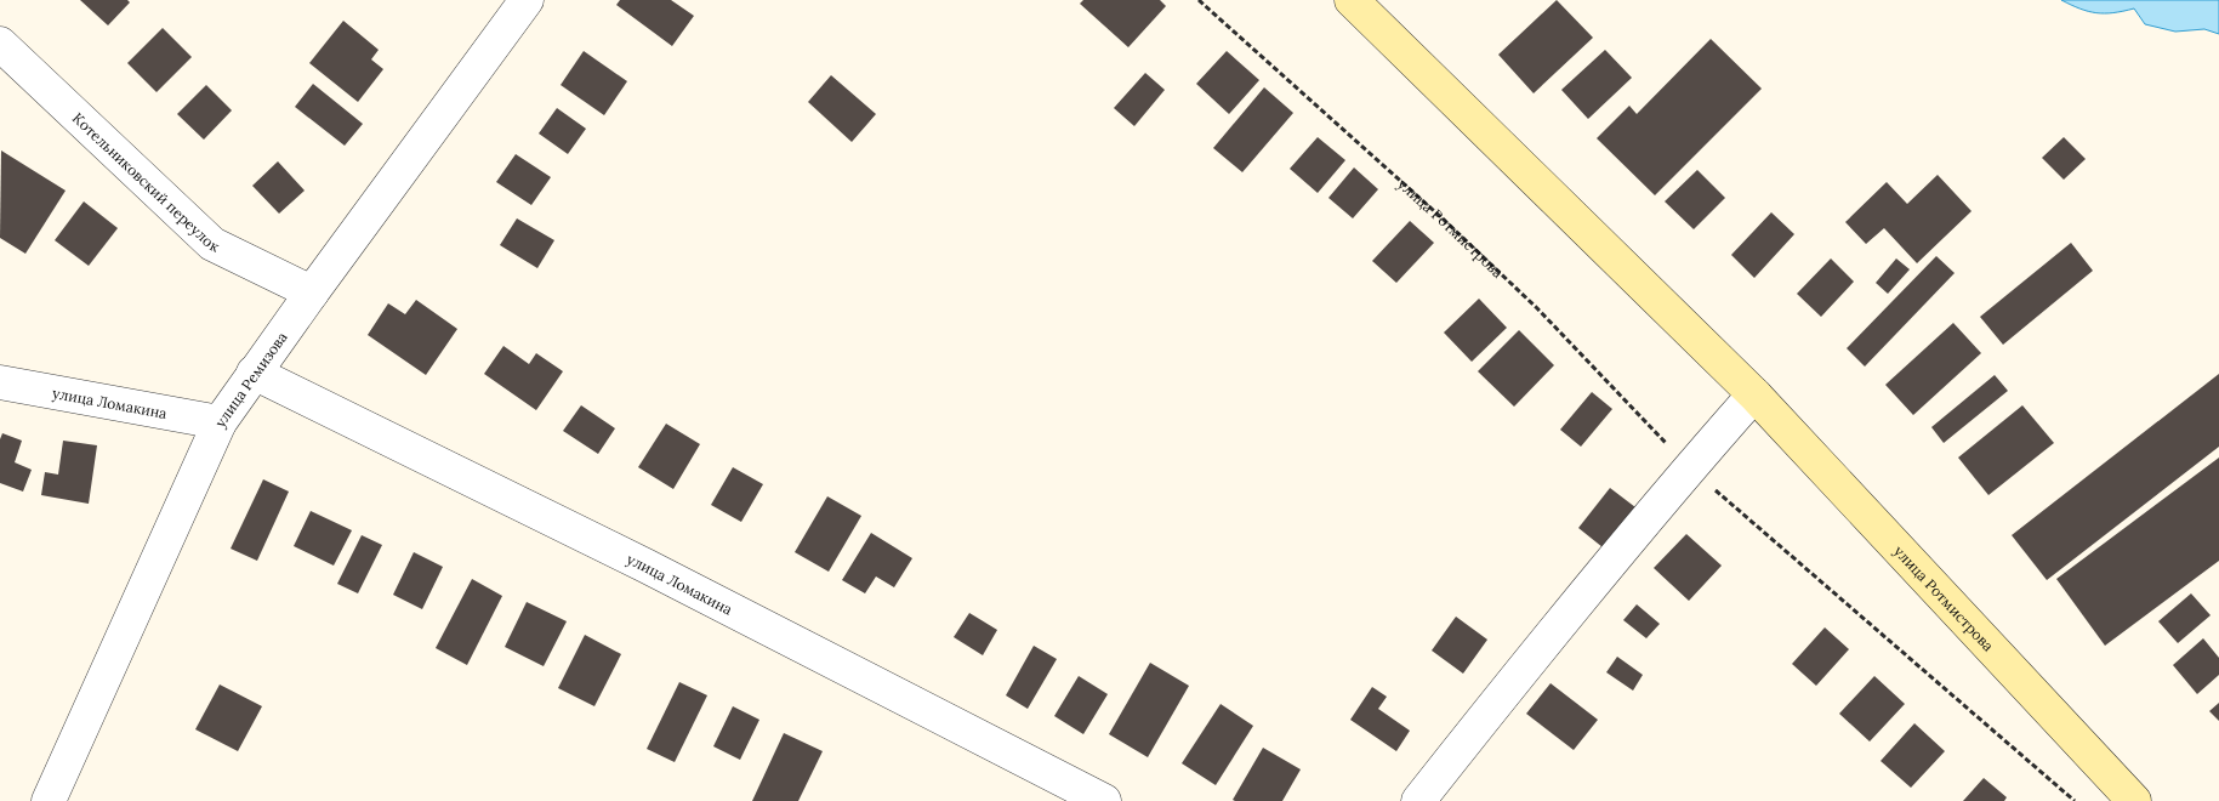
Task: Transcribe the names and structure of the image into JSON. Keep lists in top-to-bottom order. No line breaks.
{"streets":{"street":["Котельниковский переулок","улица Ротмистрова","улица Ремизова","улица Ломакина"]},"crossings":[["Котельниковский переулок","улица Ремизова"],["улица Ремизова","улица Ломакина"]]}
